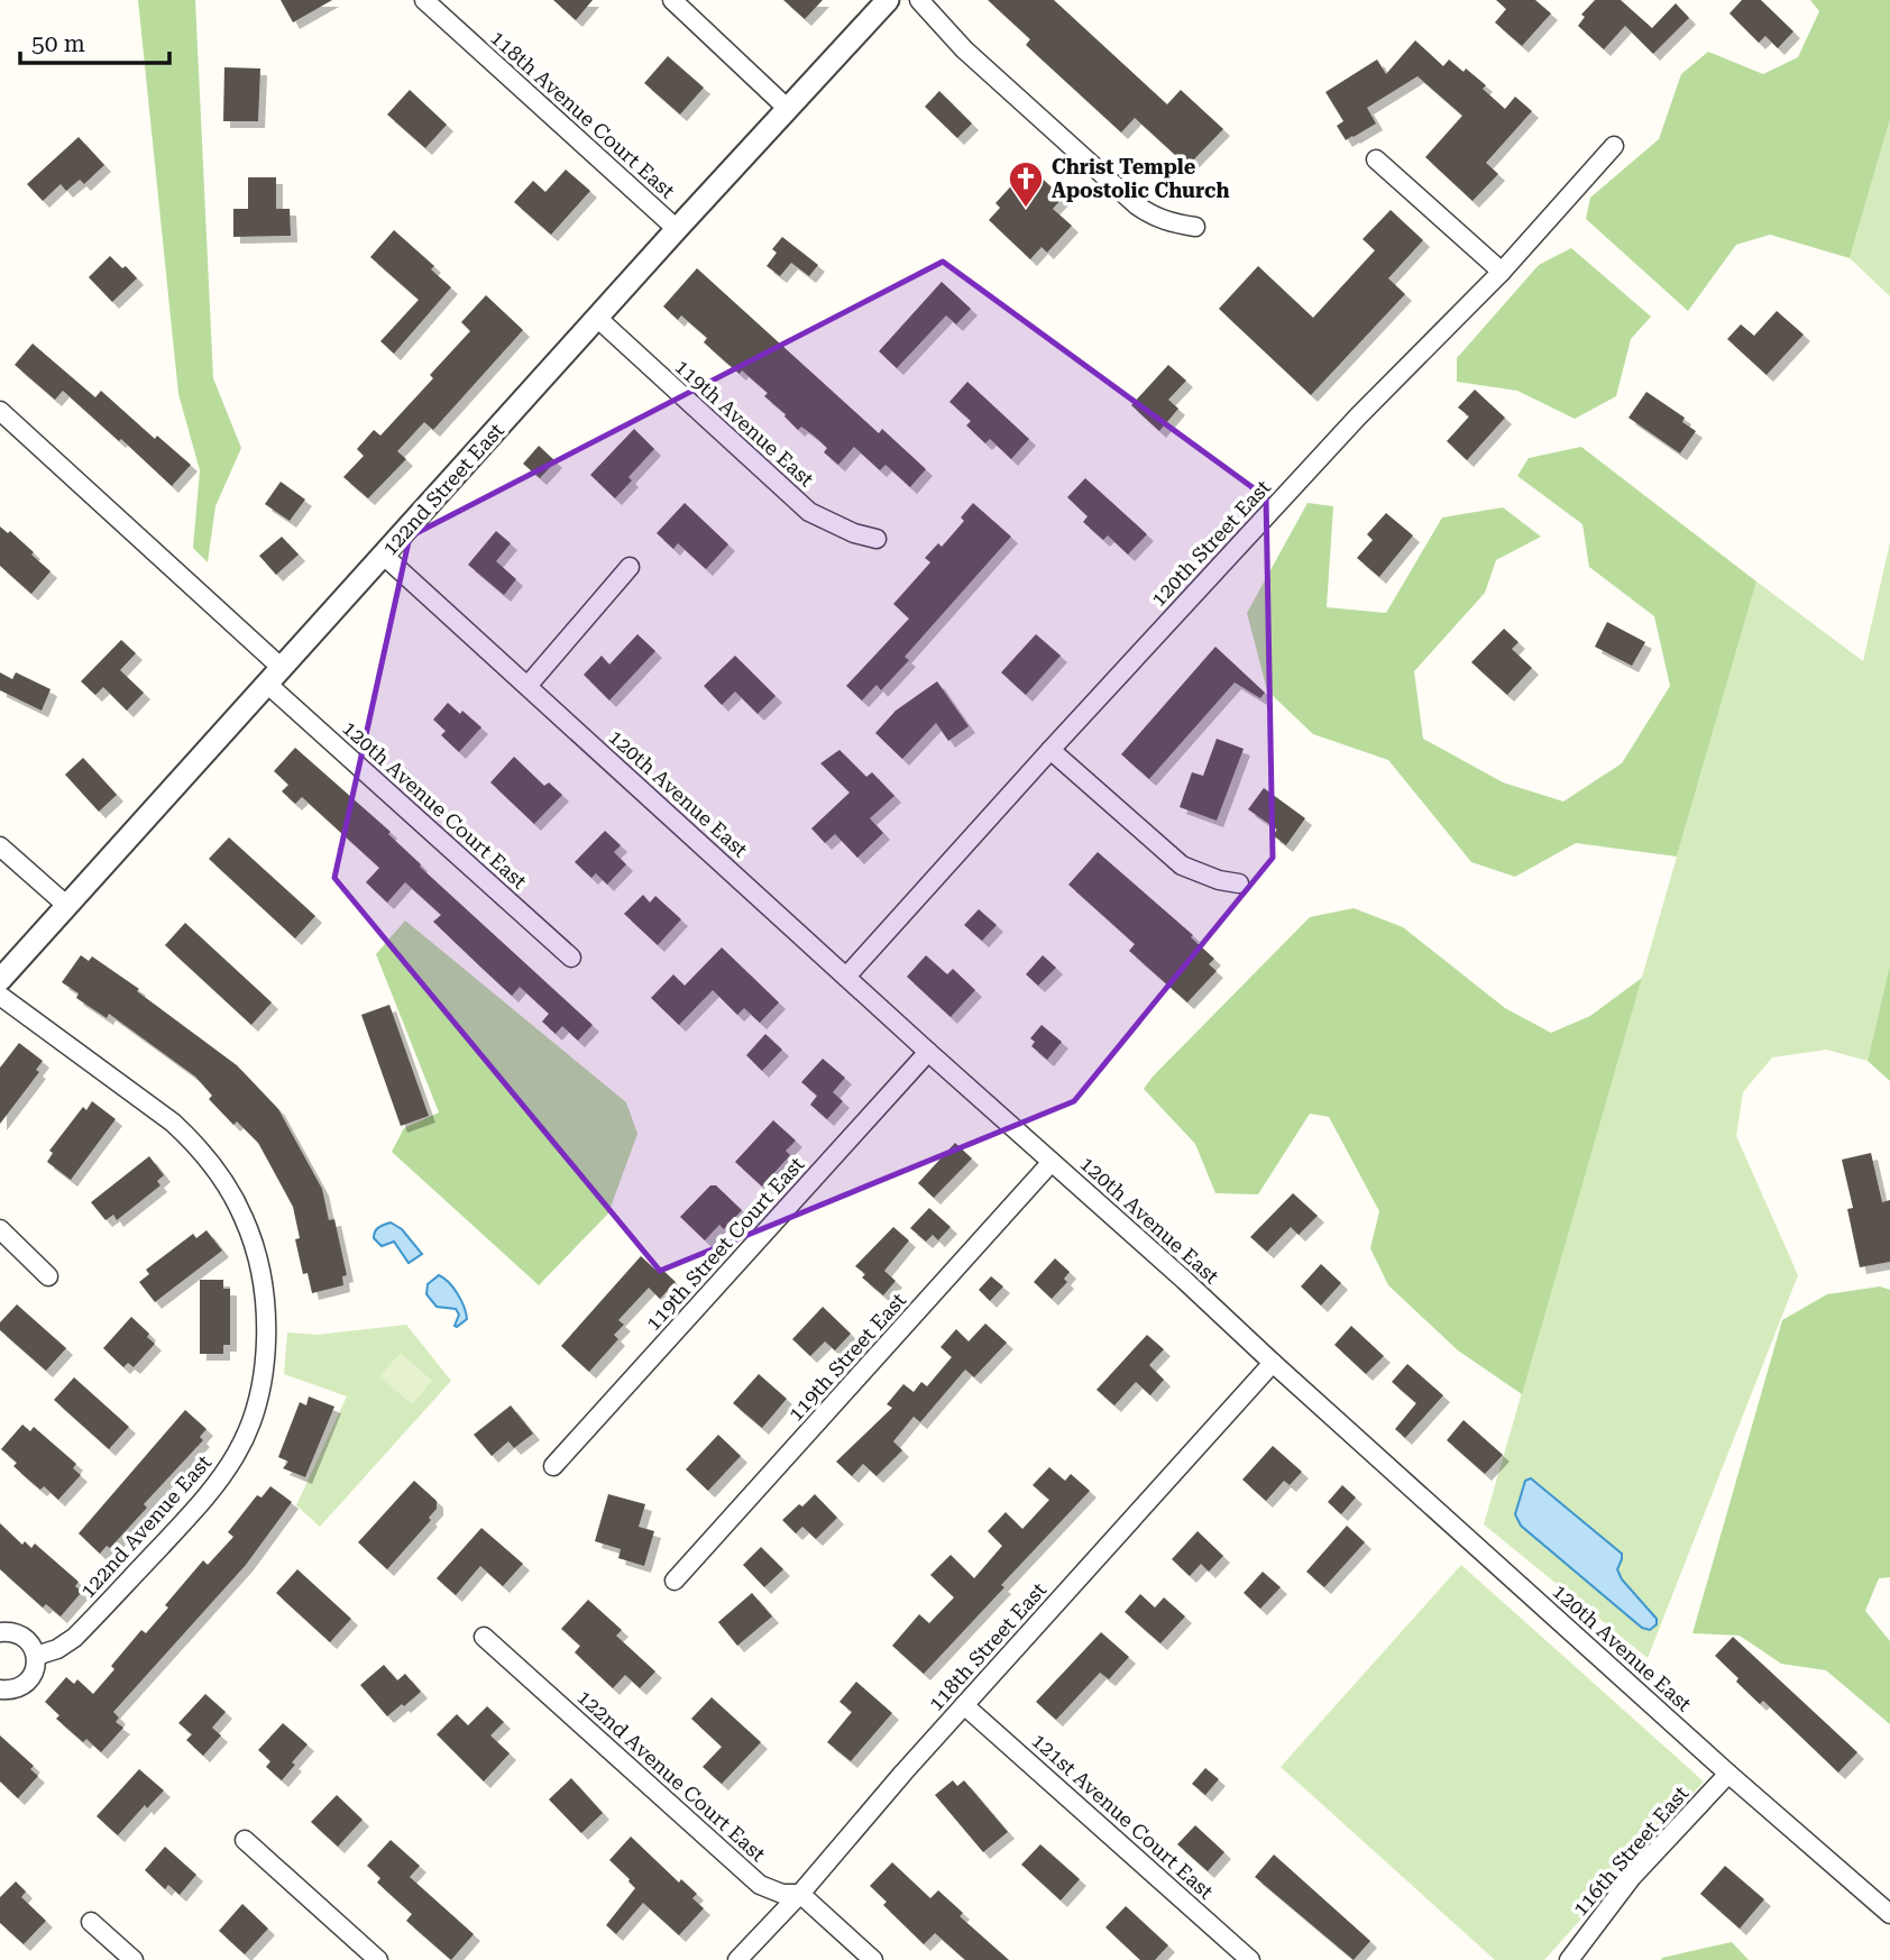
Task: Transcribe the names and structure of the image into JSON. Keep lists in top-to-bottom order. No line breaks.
{"streets":{"street":["118th Avenue Court East","119th Avenue East","122nd Street East","120th Street East","120th Avenue East","120th Avenue Court East","119th Street Court East","119th Street East","122nd Avenue East","118th Street East","122nd Avenue Court East","121st Avenue Court East","116th Street East"]},"crossings":[["118th Avenue Court East","122nd Street East"],["119th Avenue East","122nd Street East"],["122nd Street East","120th Avenue East"],["122nd Street East","120th Avenue Court East"],["120th Street East","120th Avenue East"],["120th Avenue East","119th Street Court East"],["120th Avenue East","119th Street East"],["120th Avenue East","118th Street East"],["120th Avenue East","116th Street East"],["118th Street East","122nd Avenue Court East"],["118th Street East","121st Avenue Court East"]],"places":{"church":["Christ Temple Apostolic Church"]},"scale_bar":"50 m"}
